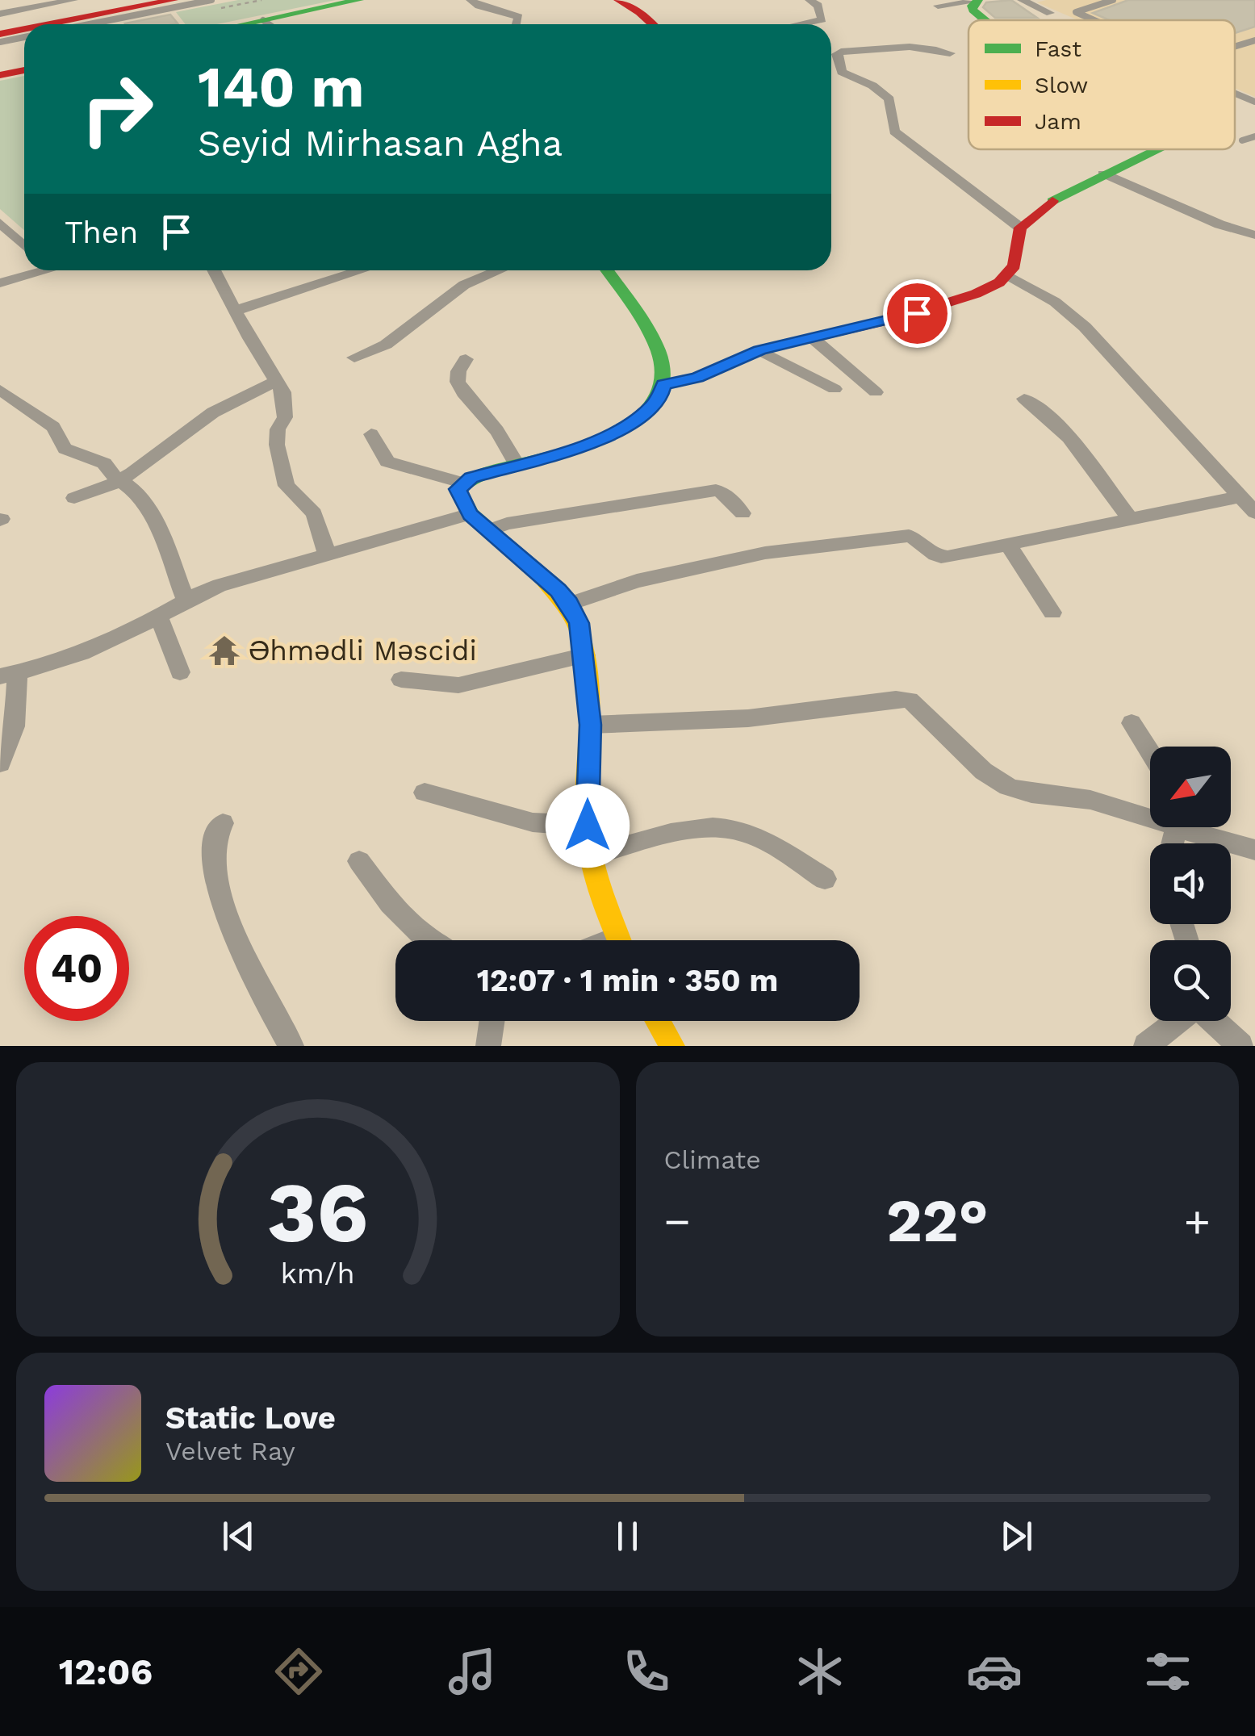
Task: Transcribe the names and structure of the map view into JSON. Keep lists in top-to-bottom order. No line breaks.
{"places":{"temple":["Әhmәdli Mәscidi"]},"legend":["Fast","Slow","Jam"],"north":"bottom left","page":{"turn":["140 m","Seyid Mirhasan Agha"],"then":"Then","limit":"40","trip":"12:07 · 1 min · 350 m","tile":"Climate","heat":["−","22°","+"],"song":["Static Love","Velvet Ray"],"tabs":"12:06","gauge":["36","km/h"]}}
